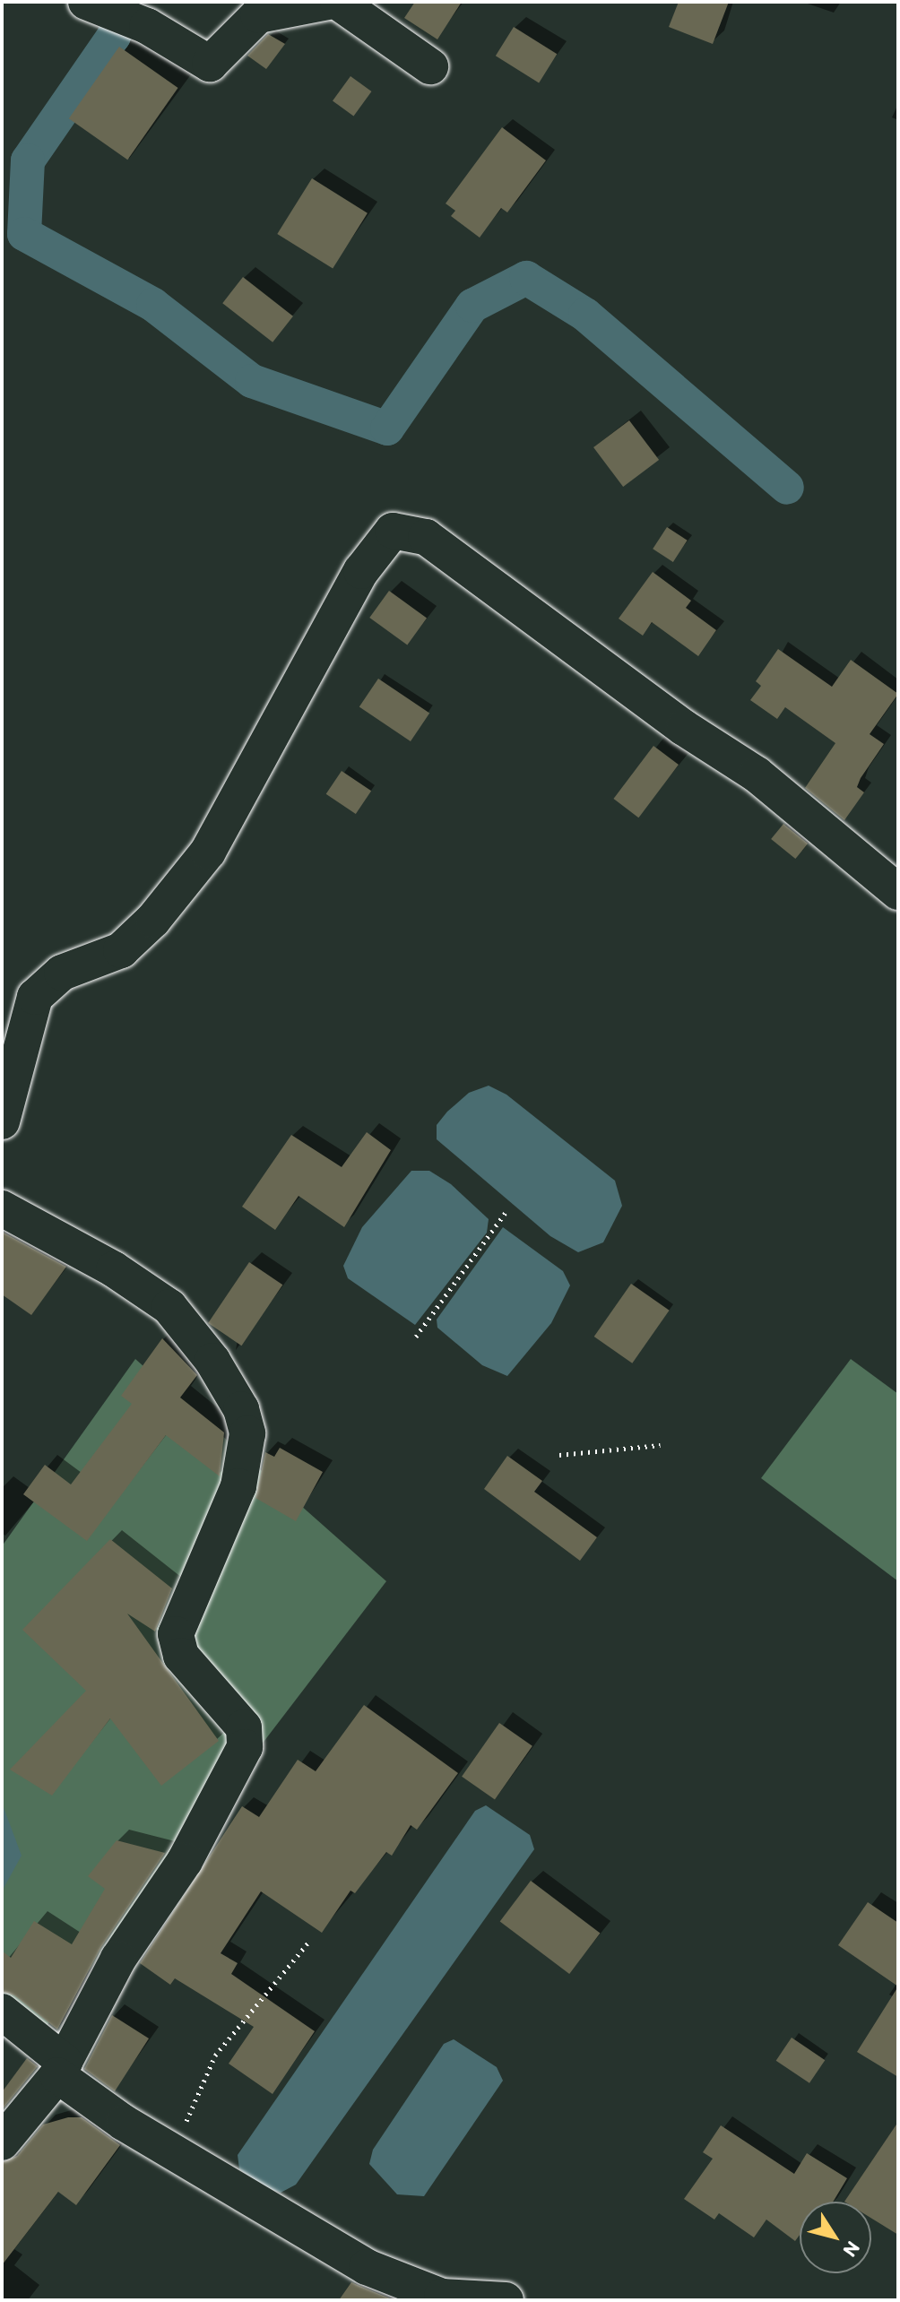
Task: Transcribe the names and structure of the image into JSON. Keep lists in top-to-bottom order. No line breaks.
{"north":"bottom right"}
